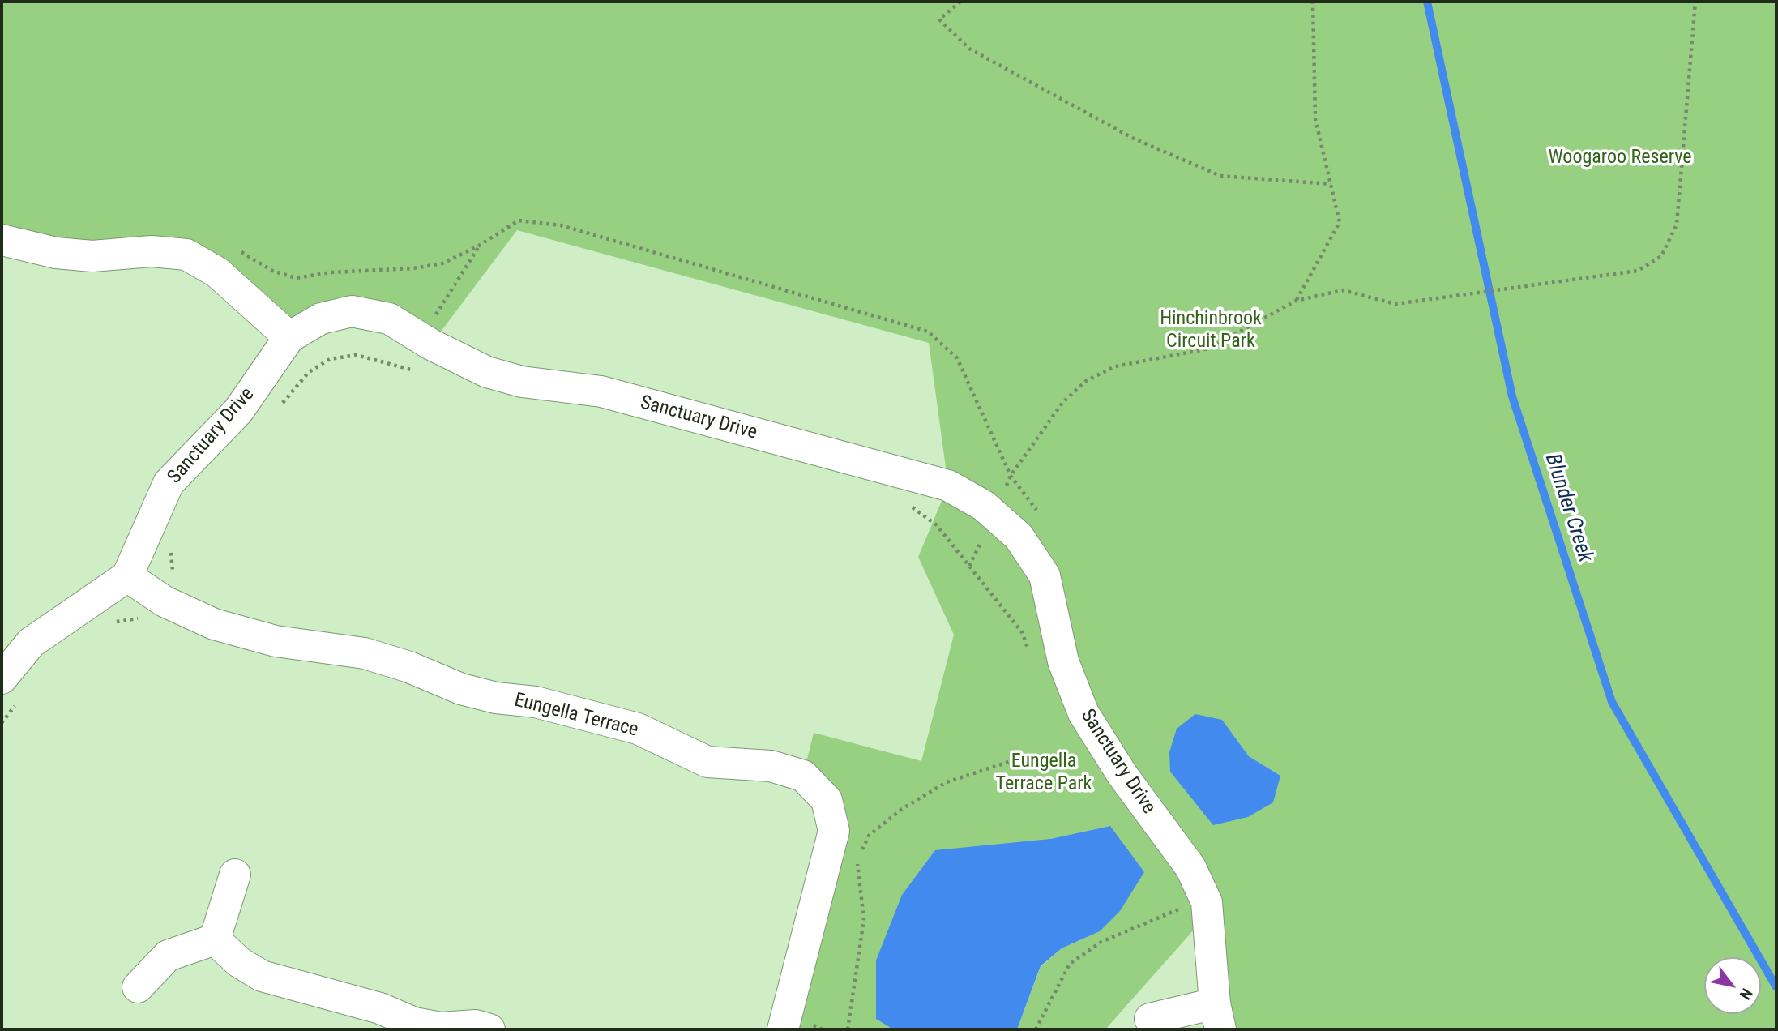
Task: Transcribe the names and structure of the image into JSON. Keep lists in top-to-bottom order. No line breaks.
{"streets":{"street":["Sanctuary Drive","Eungella Terrace"]},"crossings":[["Sanctuary Drive","Eungella Terrace"]],"water":["Blunder Creek"],"parks":["Woogaroo Reserve","Hinchinbrook Circuit Park","Eungella Terrace Park"],"north":"bottom right"}
